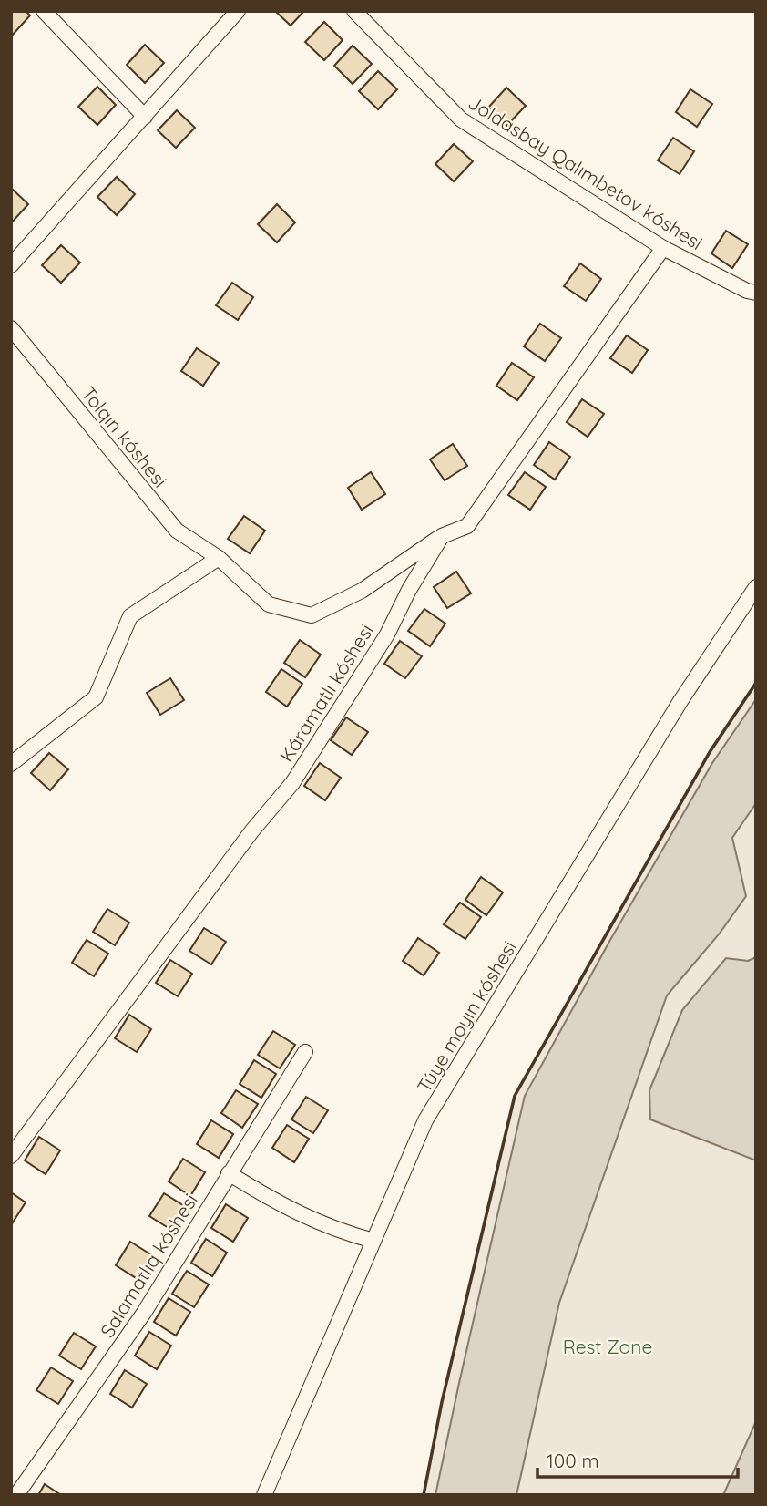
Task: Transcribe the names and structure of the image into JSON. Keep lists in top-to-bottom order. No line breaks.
{"streets":{"street":["Joldasbay Qalımbetov kóshesi","Tolqın kóshesi","Káramatlı kóshesi","Túye moyın kóshesi","Salamatlıq kóshesi"]},"crossings":[["Tolqın kóshesi","Káramatlı kóshesi"]],"parks":["Rest Zone"],"scale_bar":"100 m"}
